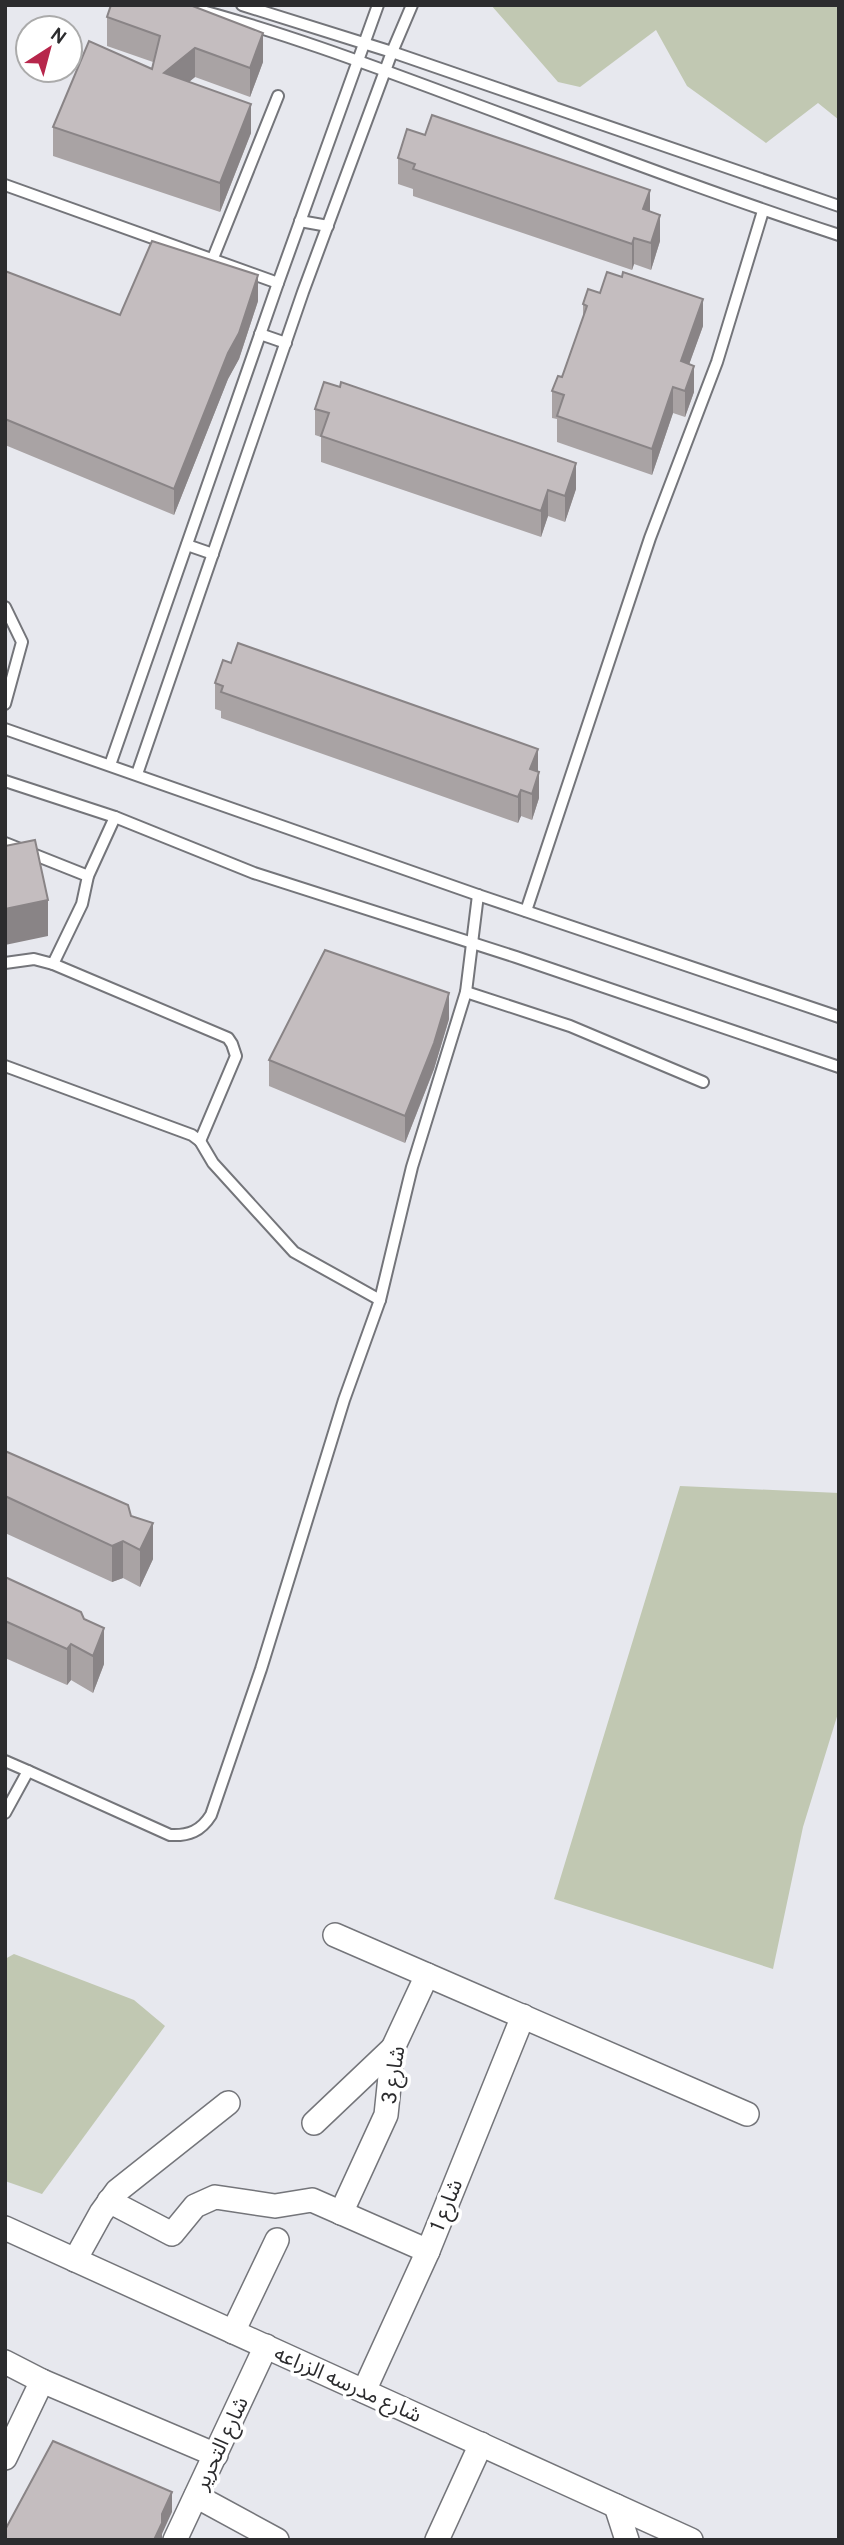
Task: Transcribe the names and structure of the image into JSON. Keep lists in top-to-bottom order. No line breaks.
{"streets":{"street":["شارع 3","شارع 1","شارع مدرسه الزراعه","شارع التحرير"]},"crossings":[["شارع 1","شارع مدرسه الزراعه"],["شارع مدرسه الزراعه","شارع التحرير"]],"north":"top right"}
